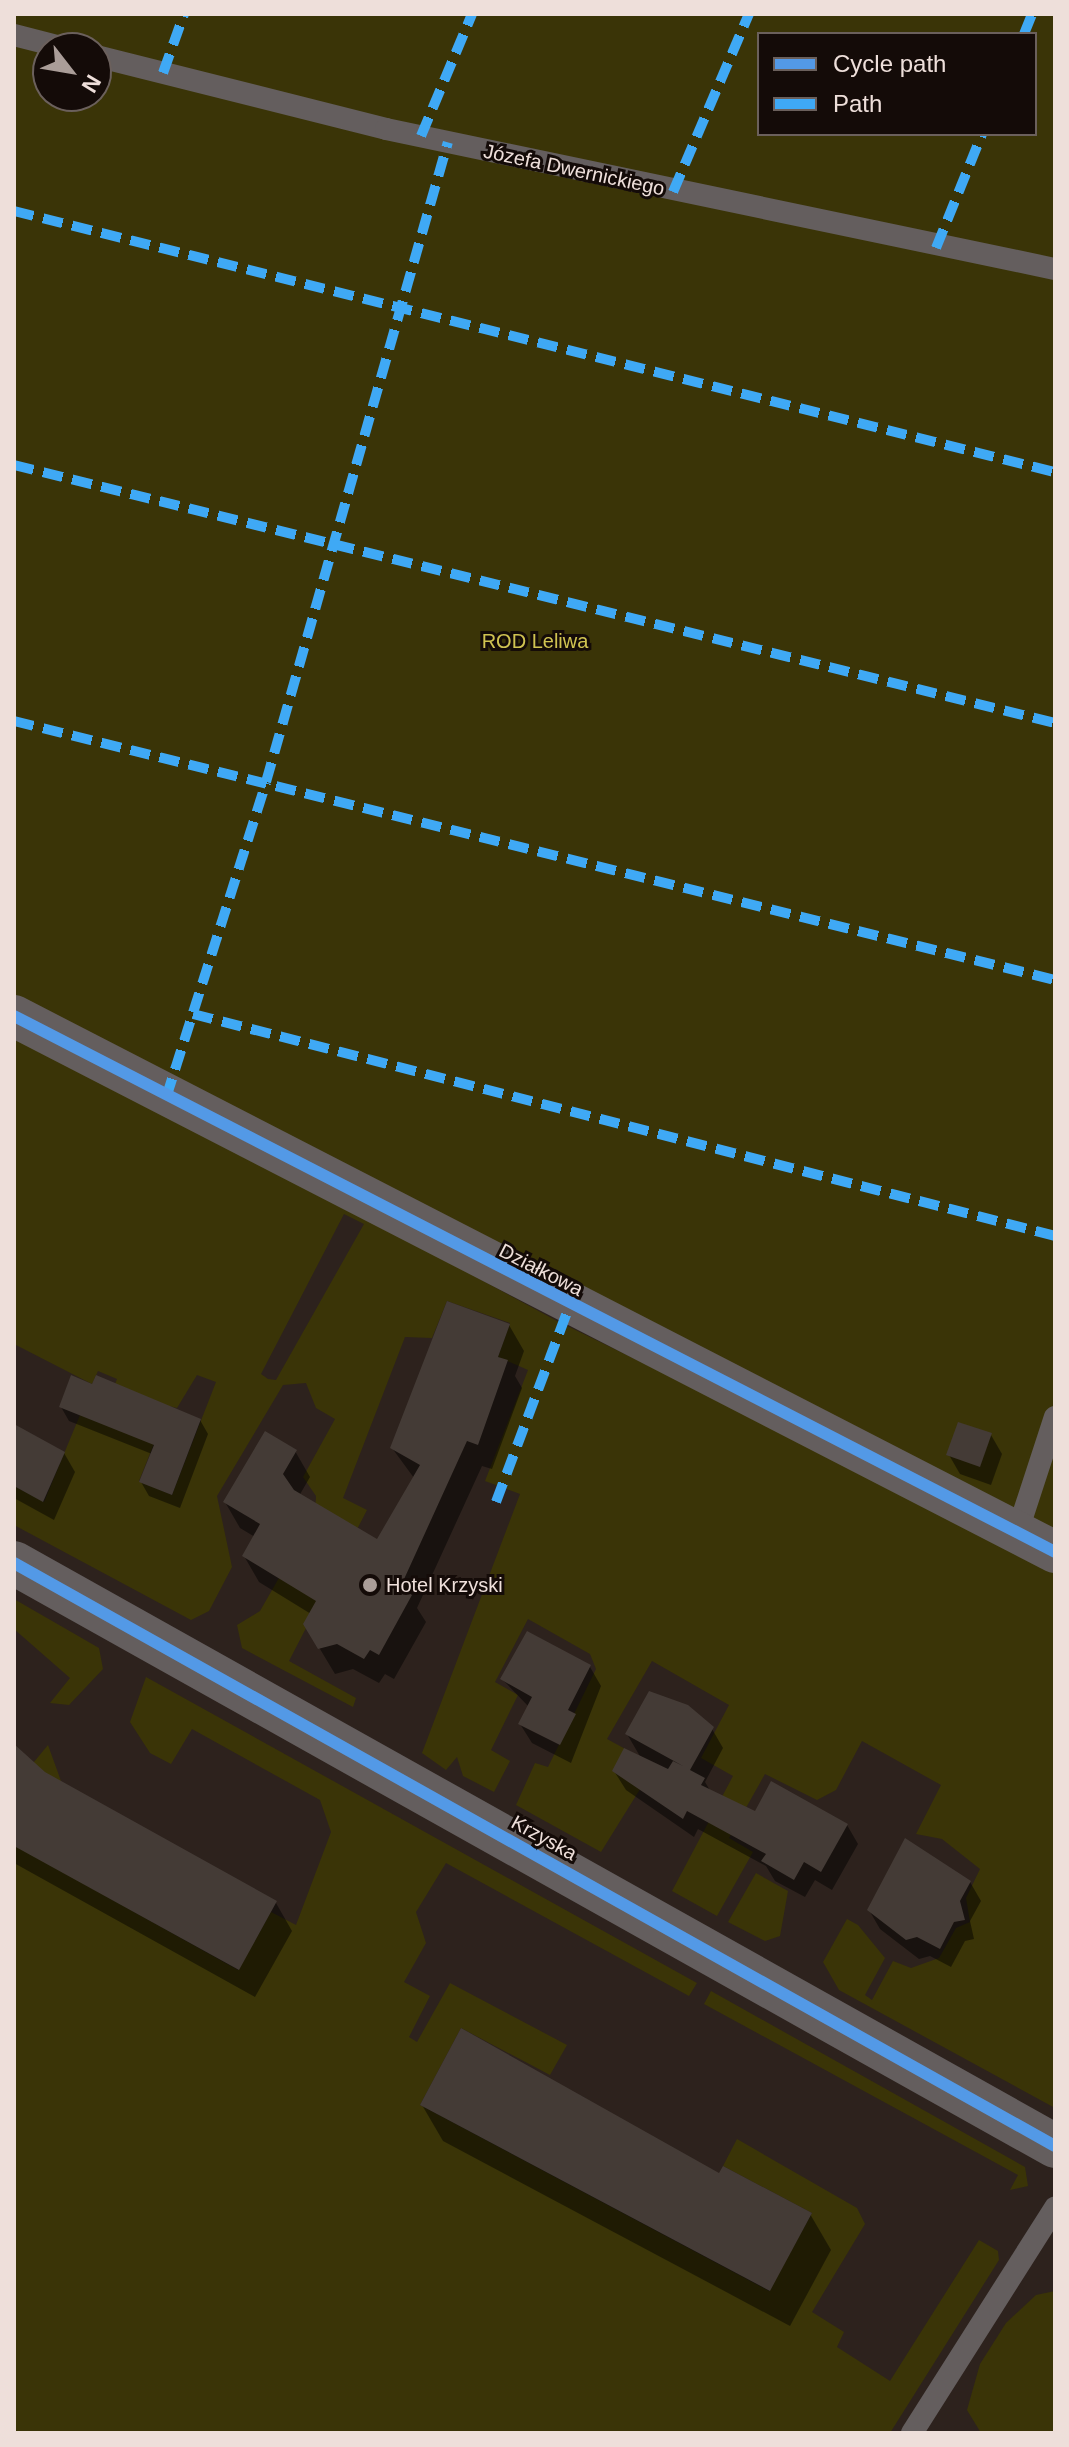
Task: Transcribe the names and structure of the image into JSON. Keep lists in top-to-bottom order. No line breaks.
{"streets":{"street":["Działkowa","Krzyska"],"lane":["Józefa Dwernickiego"]},"parks":["ROD Leliwa"],"places":["Hotel Krzyski"],"legend":["Cycle path","Path"],"north":"bottom right"}
